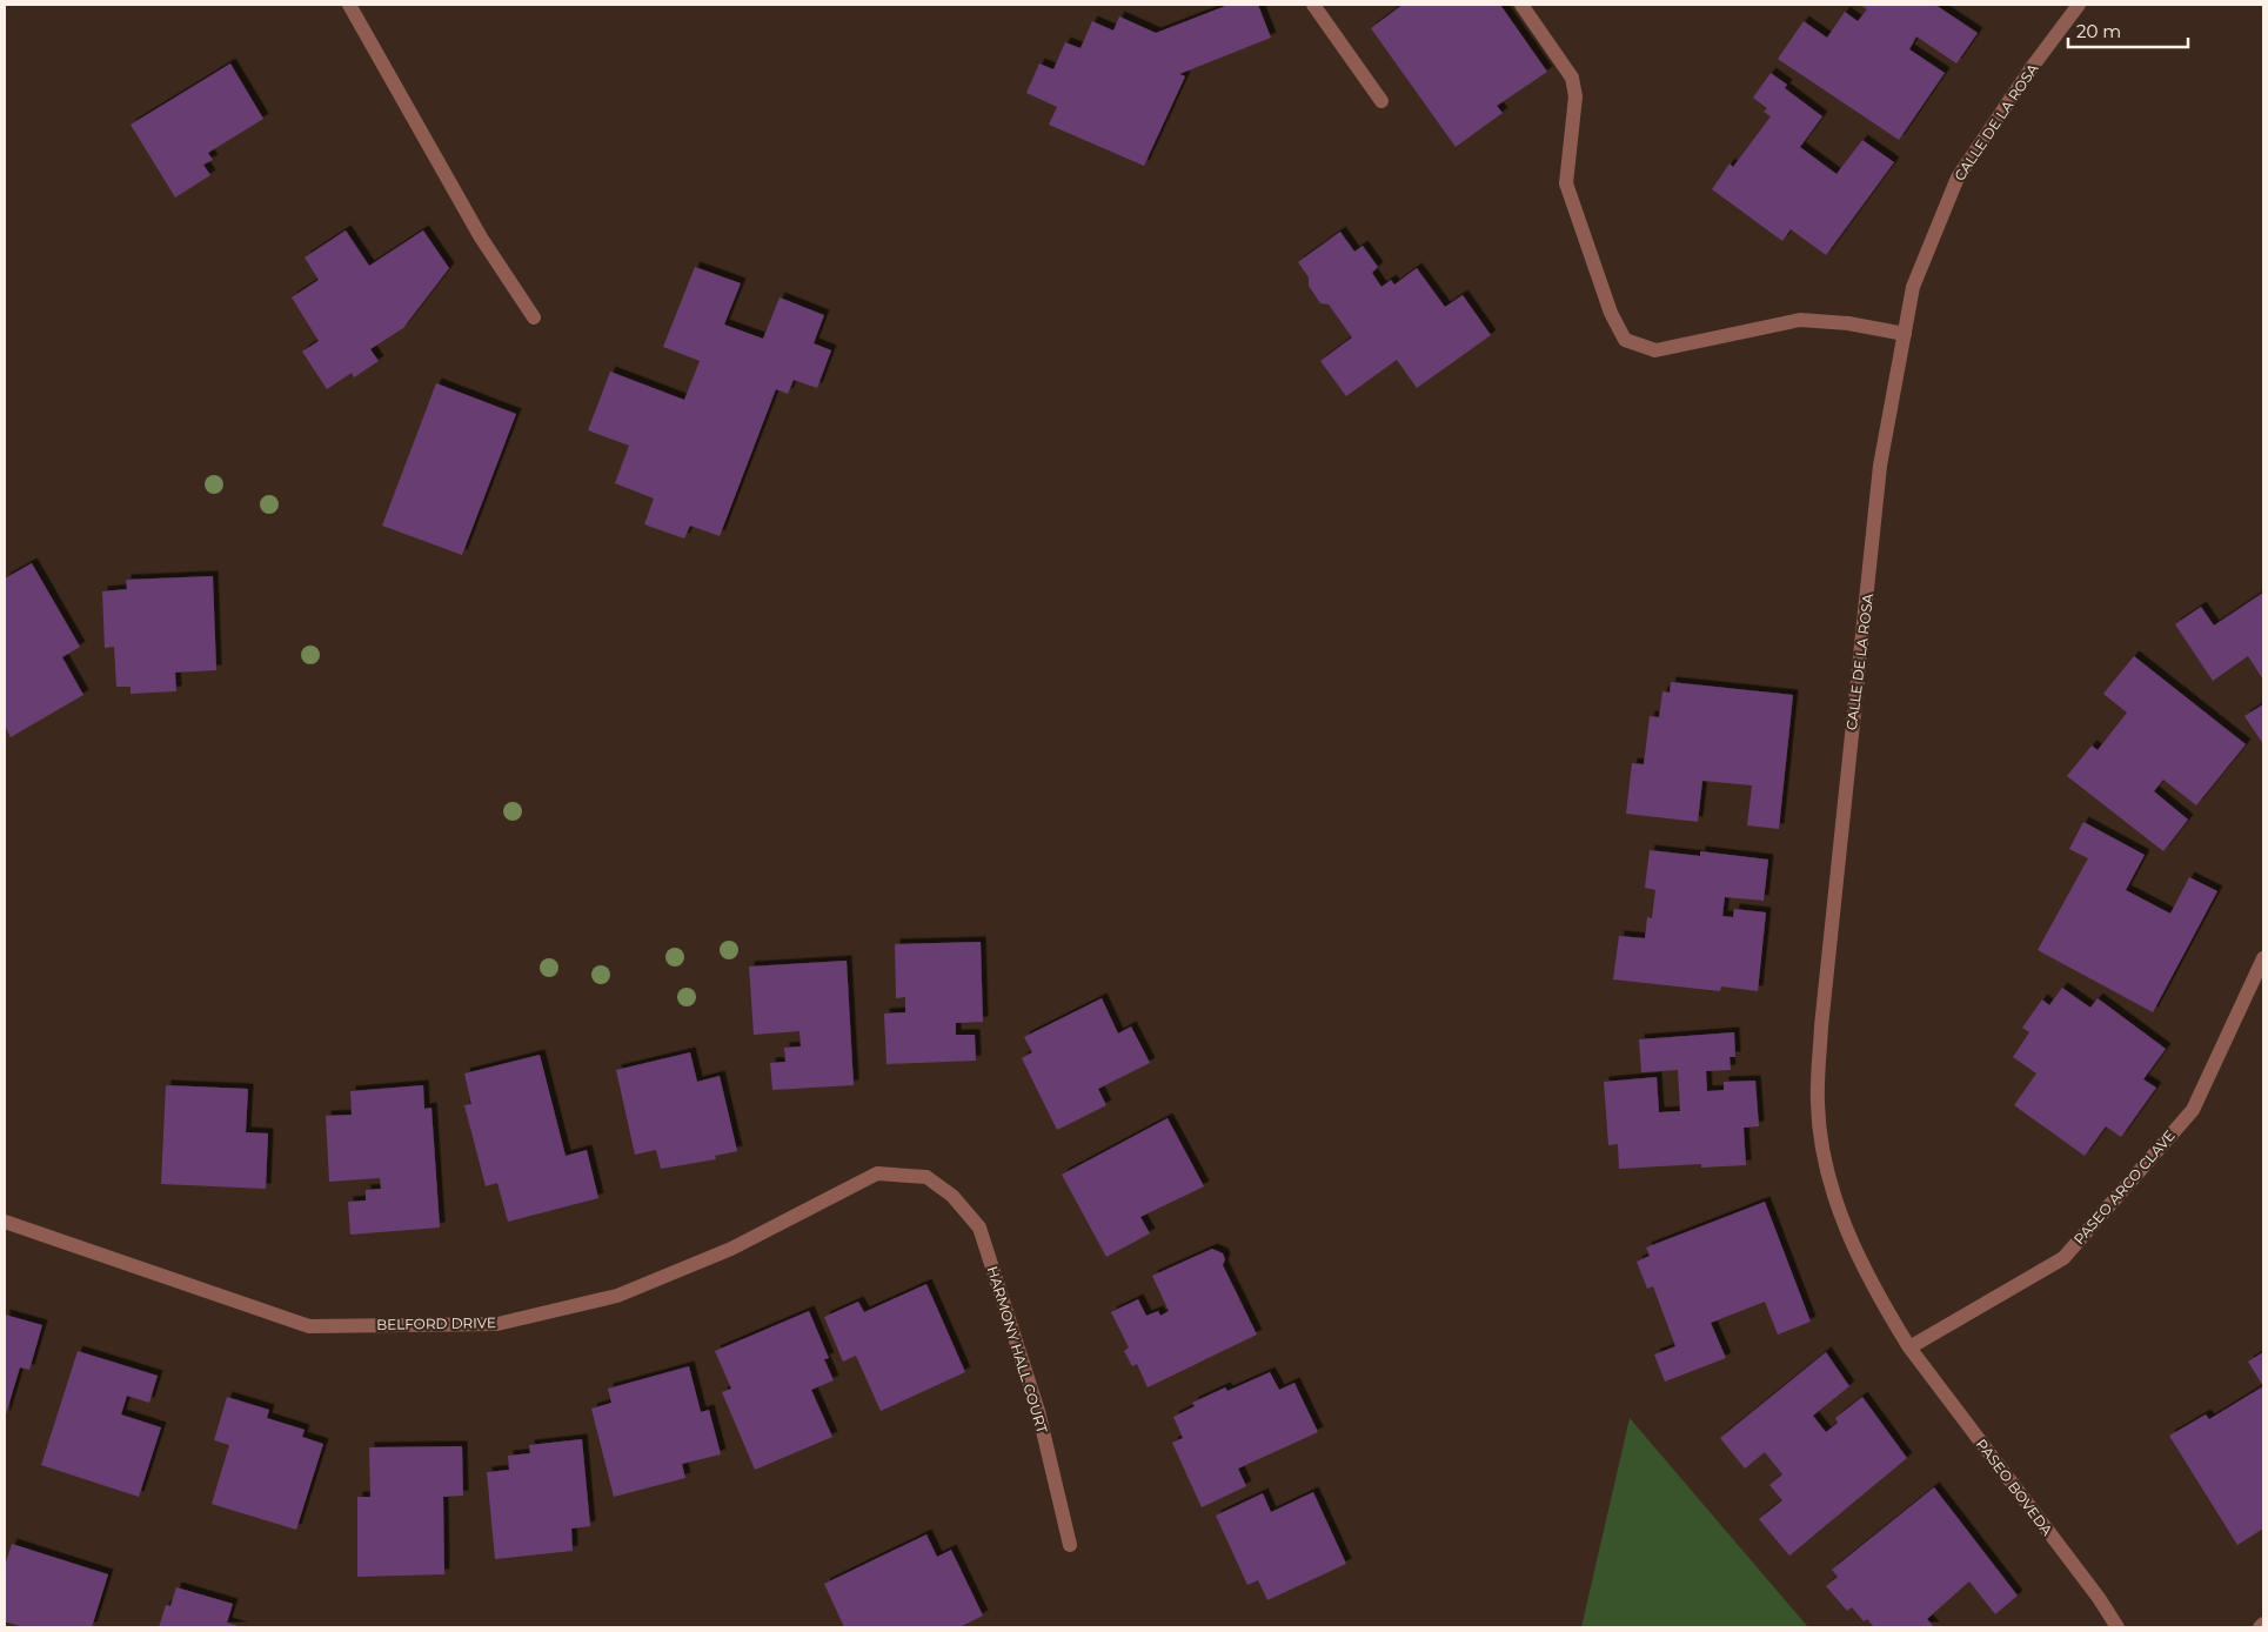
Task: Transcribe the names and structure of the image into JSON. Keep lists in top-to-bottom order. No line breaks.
{"streets":{"street":["CALLE DE LA ROSA","PASEO ARCO CLAVE","BELFORD DRIVE","HARMONY HALL COURT","PASEO BOVEDA"]},"crossings":[["CALLE DE LA ROSA","PASEO ARCO CLAVE"],["CALLE DE LA ROSA","PASEO BOVEDA"],["PASEO ARCO CLAVE","PASEO BOVEDA"],["BELFORD DRIVE","HARMONY HALL COURT"]],"scale_bar":"20 m"}
